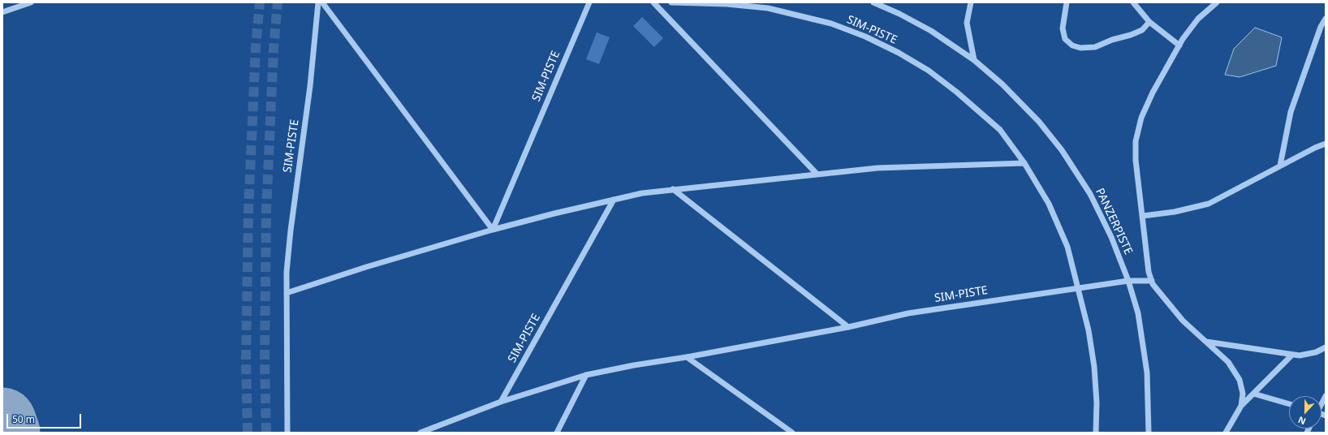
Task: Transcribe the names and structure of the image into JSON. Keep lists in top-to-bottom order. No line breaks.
{"streets":{"street":["SIM-PISTE","PANZERPISTE"]},"crossings":[["SIM-PISTE","PANZERPISTE"]],"scale_bar":"50 m","north":"bottom"}
